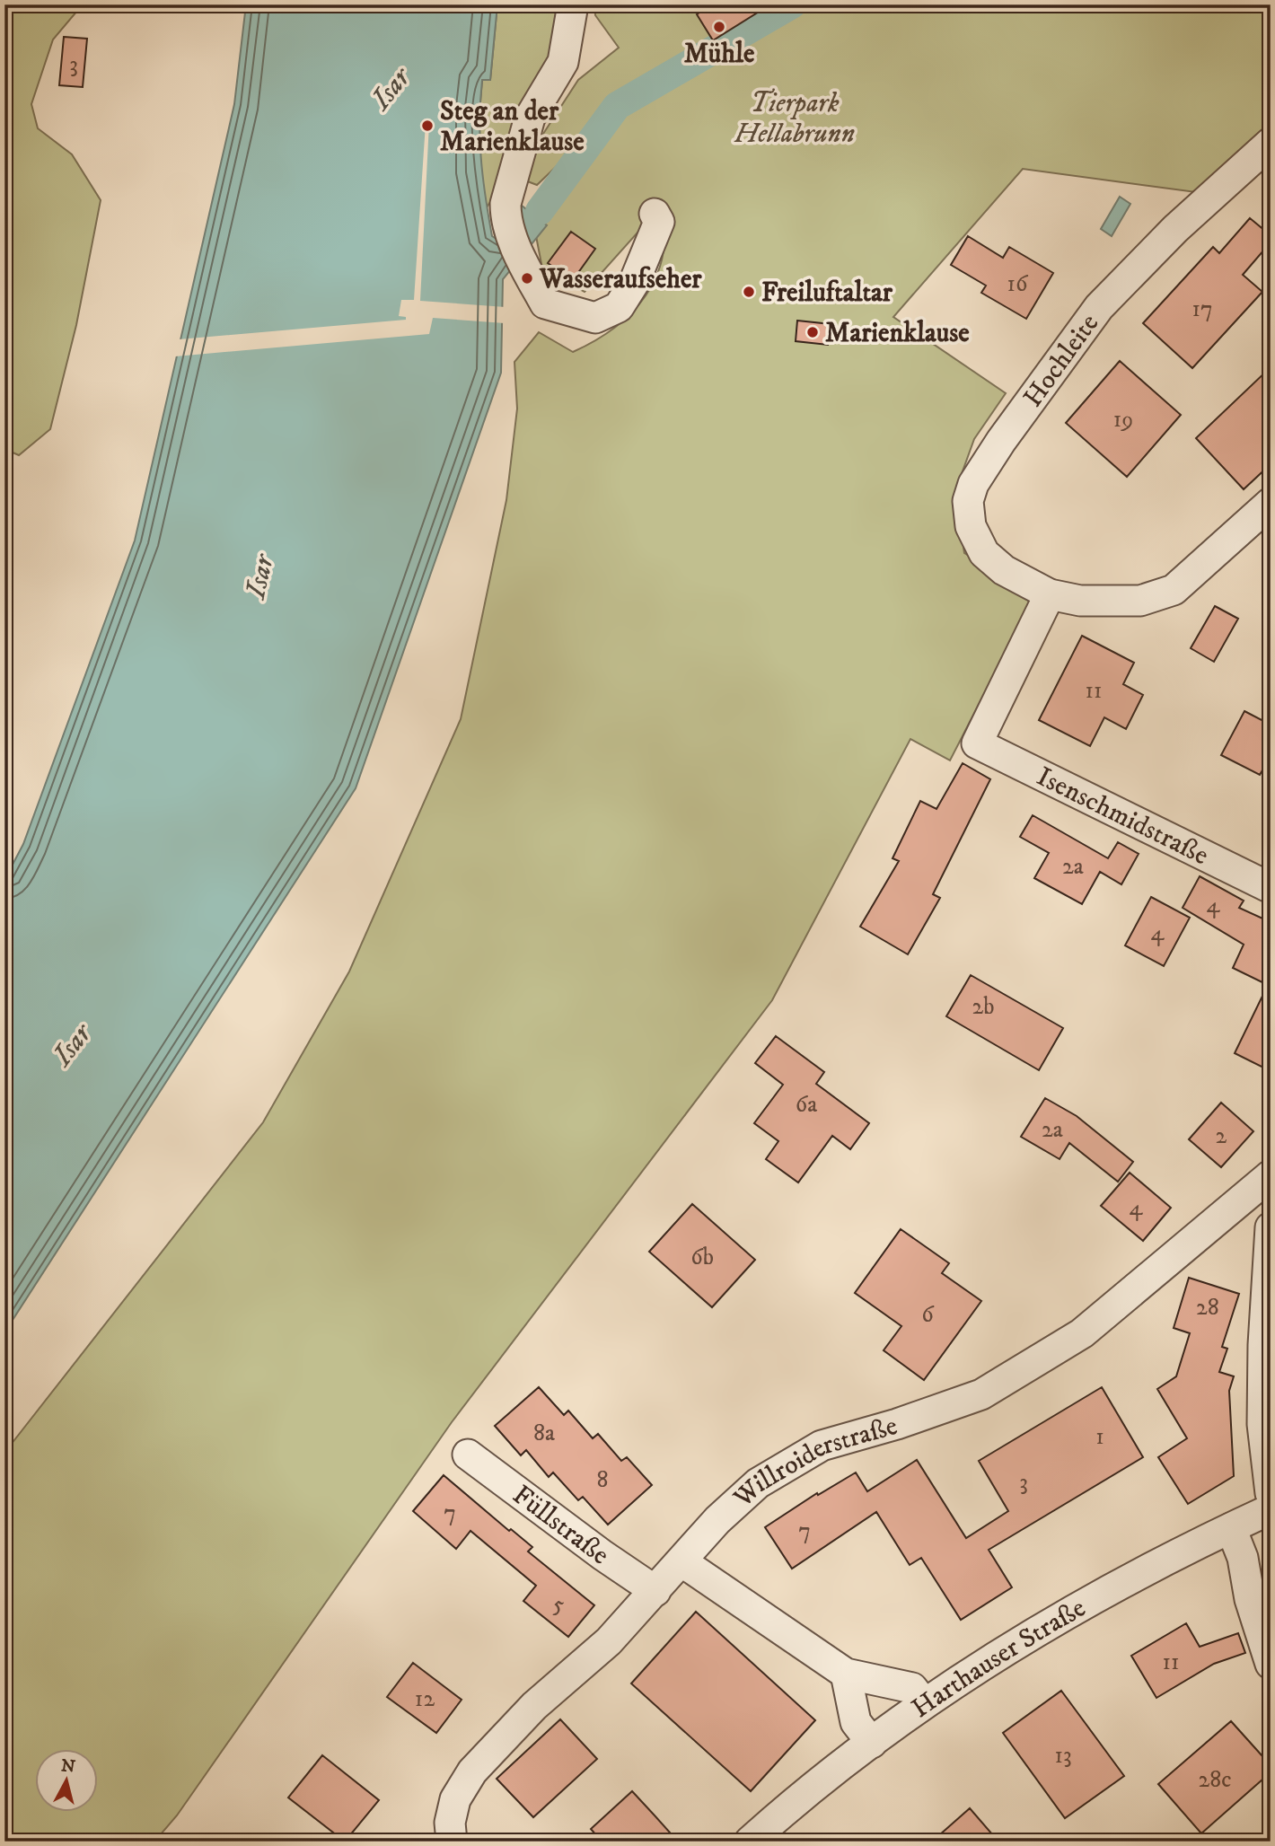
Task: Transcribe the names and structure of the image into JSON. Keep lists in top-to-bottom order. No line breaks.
{"streets":{"street":["Hochleite","Isenschmidstraße","Willroiderstraße","Füllstraße","Harthauser Straße"]},"crossings":[["Hochleite","Isenschmidstraße"],["Willroiderstraße","Füllstraße"]],"water":["Isar"],"parks":["Tierpark Hellabrunn"],"places":["Mühle","Steg an der Marienklause","Wasseraufseher","Freiluftaltar","Marienklause"],"house_numbers":["3","16","17","19","11","2a","4","4","2b","6a","2a","2","4","6b","28","6","8a","1","8","3","7","7","5","11","12","13","28c"],"north":"top"}
